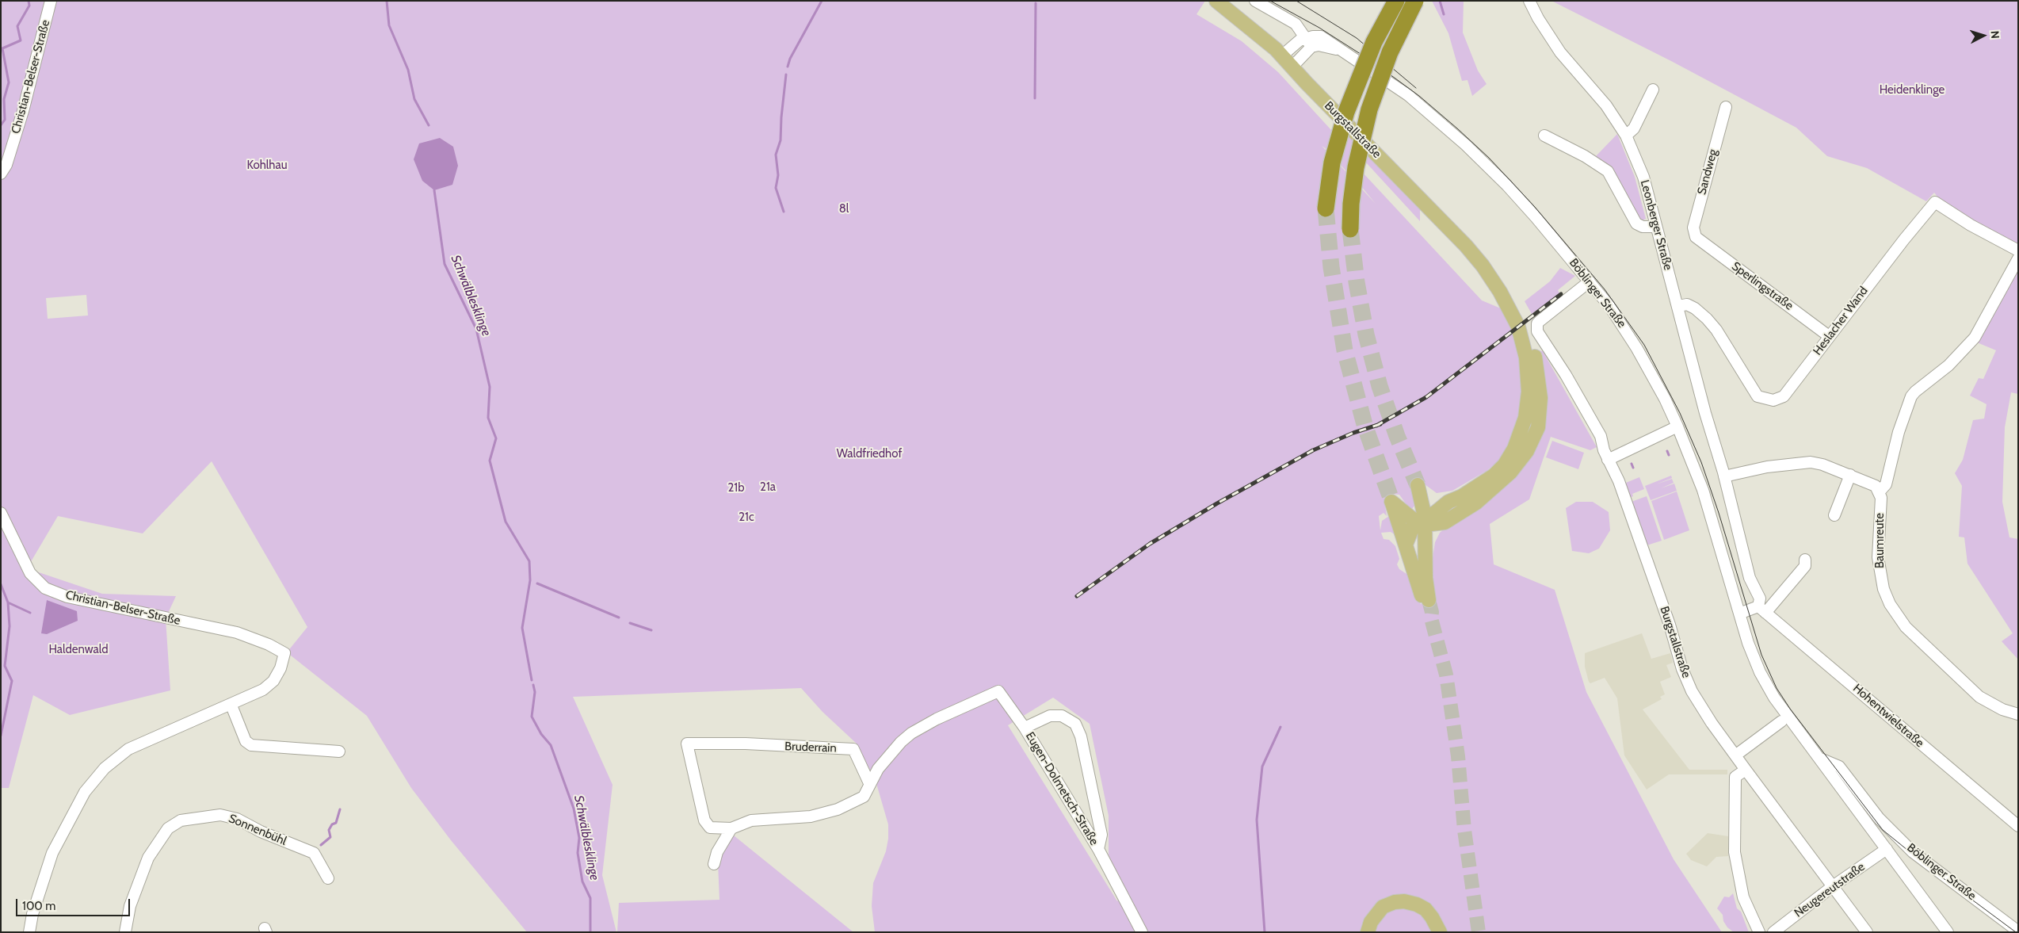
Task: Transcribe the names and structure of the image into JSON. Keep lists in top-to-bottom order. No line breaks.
{"streets":{"main road":["Burgstallstraße"],"street":["Christian-Belser-Straße","Sandweg","Leonberger Straße","Sperlingstraße","Böblinger Straße","Heslacher Wand","Baumreute","Hohentwielstraße","Bruderrain","Eugen-Dolmetsch-Straße","Sonnenbühl","Neugereutstraße"]},"crossings":[["Burgstallstraße","Böblinger Straße"],["Burgstallstraße","Neugereutstraße"],["Sandweg","Sperlingstraße"],["Leonberger Straße","Heslacher Wand"],["Sperlingstraße","Heslacher Wand"],["Böblinger Straße","Neugereutstraße"],["Bruderrain","Eugen-Dolmetsch-Straße"]],"water":["Schwälblesklinge"],"parks":["Heidenklinge","Kohlhau","8l","Waldfriedhof","21a","21b","21c","Haldenwald"],"scale_bar":"100 m","north":"right"}
